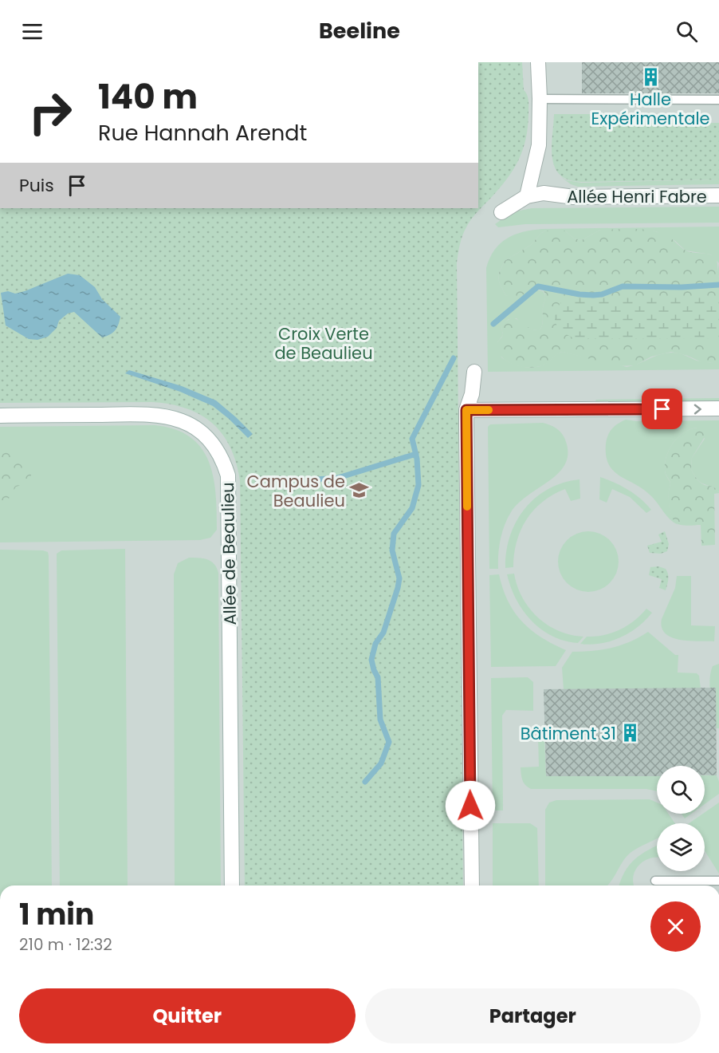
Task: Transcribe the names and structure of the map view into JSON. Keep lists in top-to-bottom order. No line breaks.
{"streets":{"street":["Allée Henri Fabre","Allée de Beaulieu"]},"parks":["Croix Verte de Beaulieu"],"places":{"building":["Halle Expérimentale","Bâtiment 31"],"school or university":["Campus de Beaulieu"]},"page":{"header":"Beeline","turn":["140 m","Rue Hannah Arendt"],"then":"Puis","heading":["1 min","210 m · 12:32"],"buttons":["Quitter","Partager"]}}
